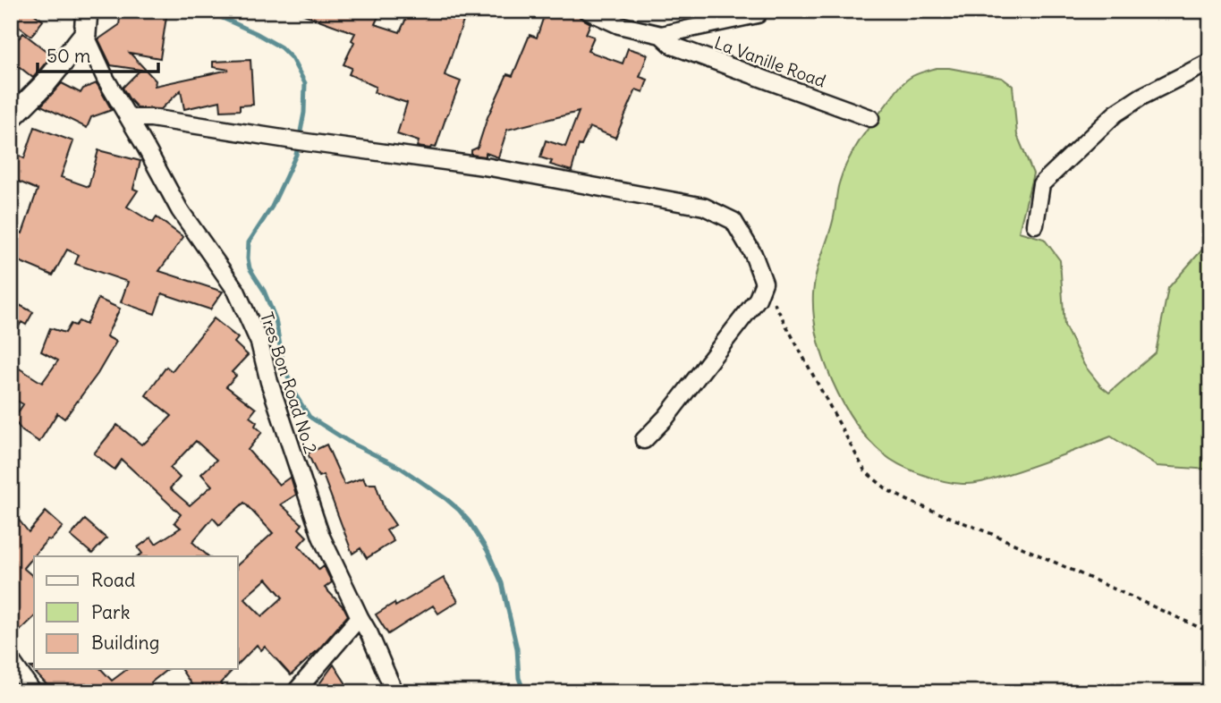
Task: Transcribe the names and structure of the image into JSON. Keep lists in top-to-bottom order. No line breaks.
{"streets":{"street":["La Vanille Road","Tres Bon Road No.2"]},"legend":["Road","Park","Building"],"scale_bar":"50 m"}
